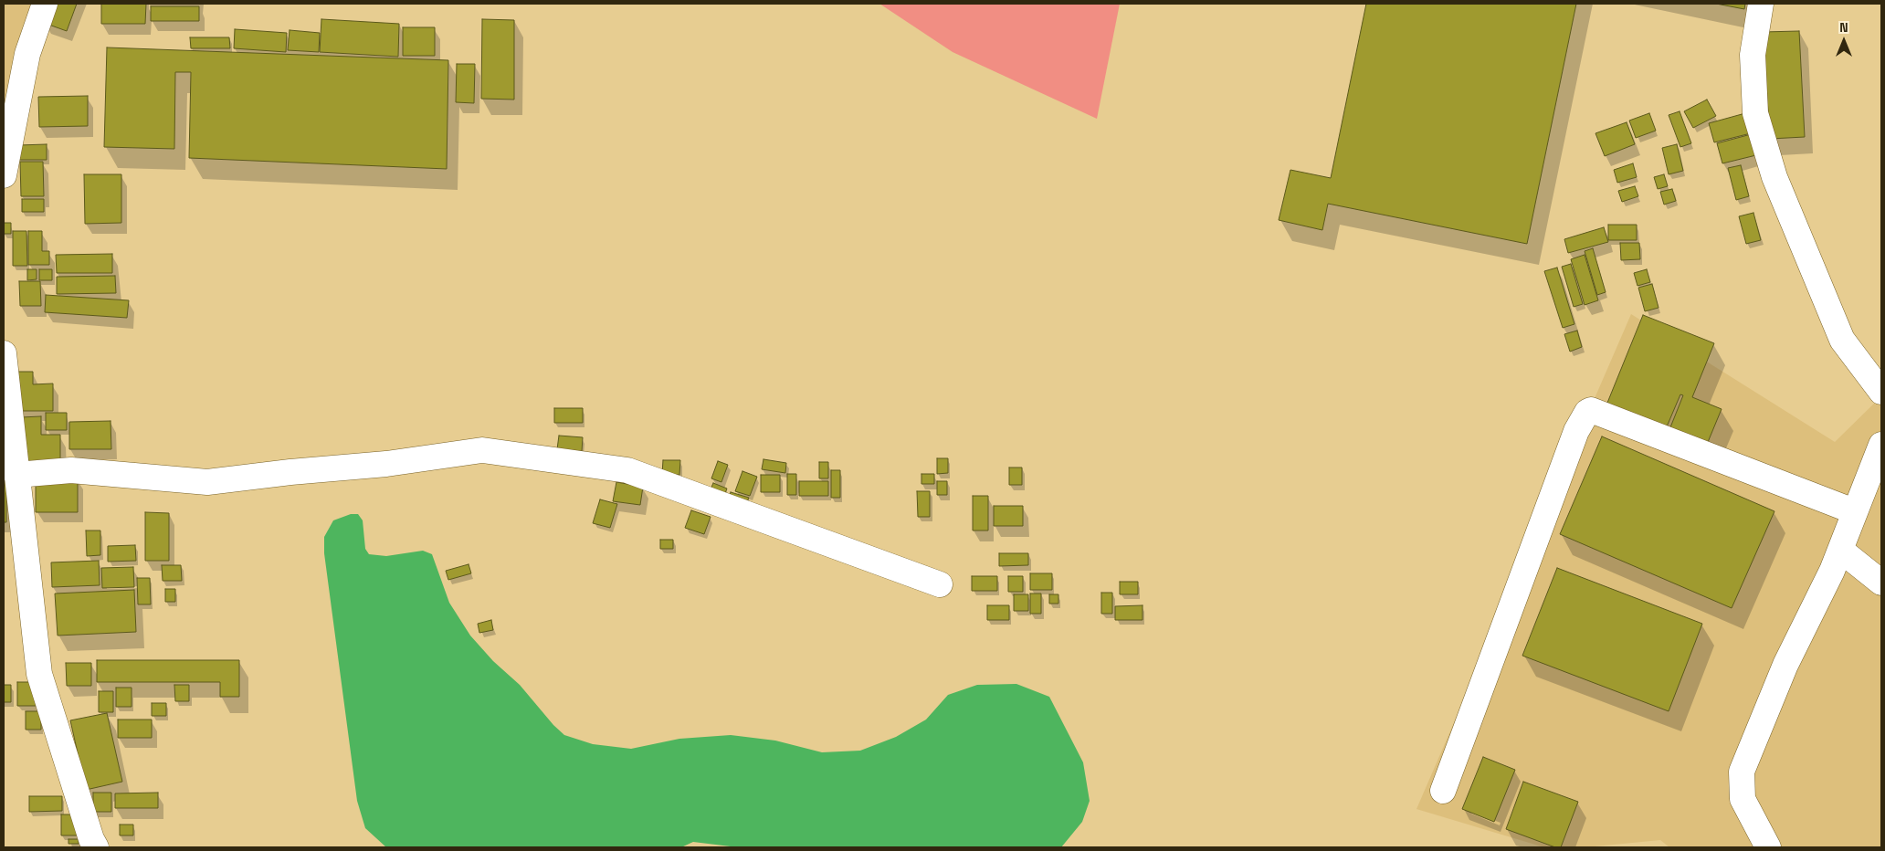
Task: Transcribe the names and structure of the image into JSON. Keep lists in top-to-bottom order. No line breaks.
{"north":"top"}
